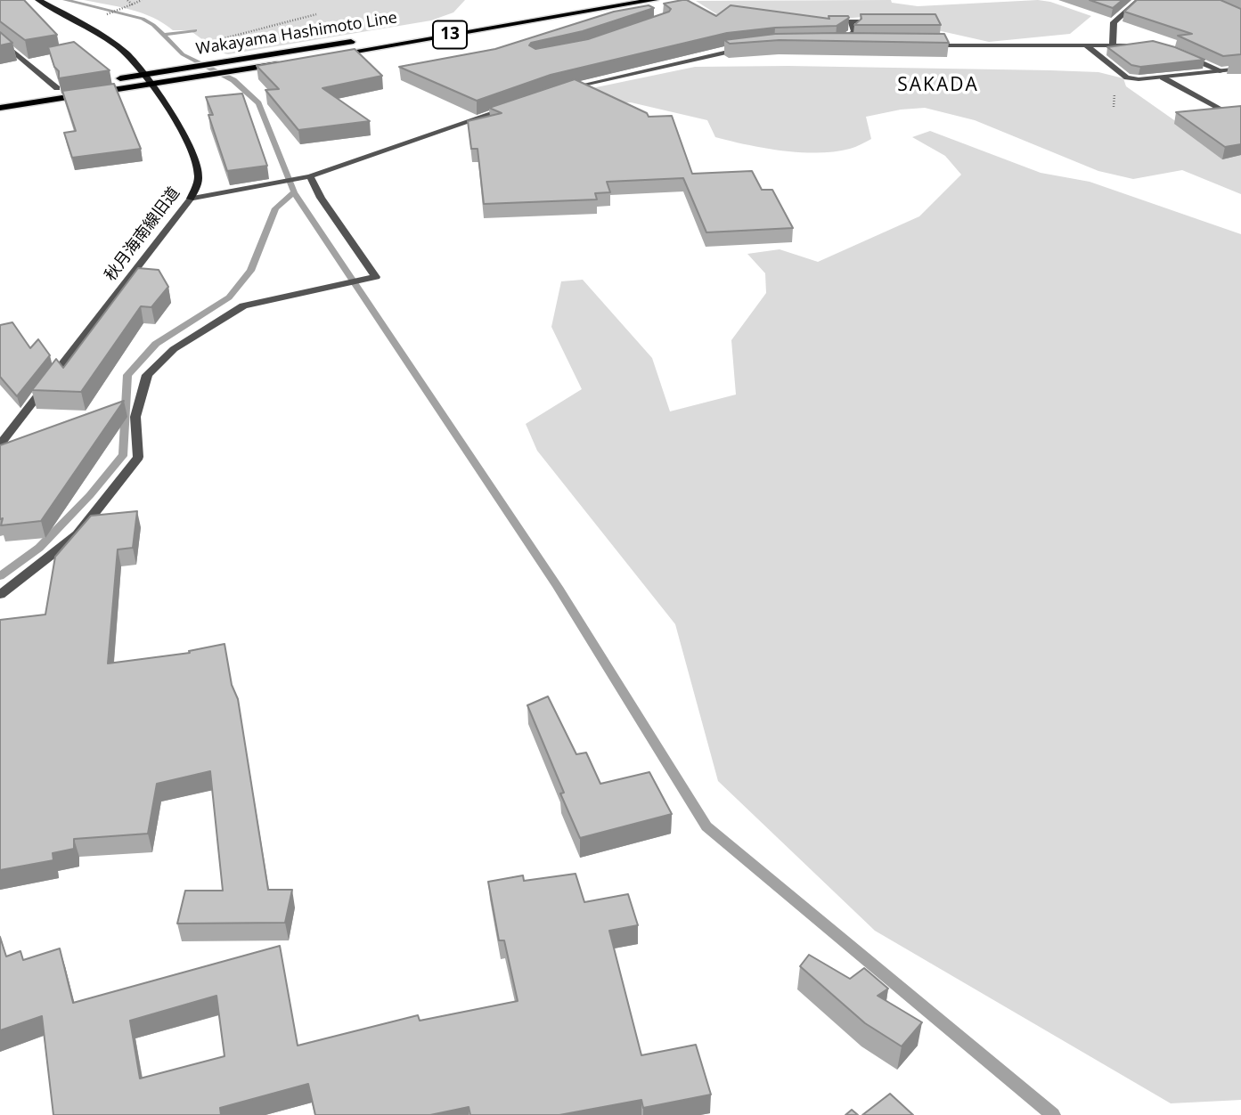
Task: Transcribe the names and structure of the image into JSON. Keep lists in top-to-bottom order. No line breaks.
{"streets":{"main road":["Wakayama Hashimoto Line","13"],"street":["秋月海南線旧道"]},"crossings":[["Wakayama Hashimoto Line","秋月海南線旧道"]],"districts":["SAKADA"]}
